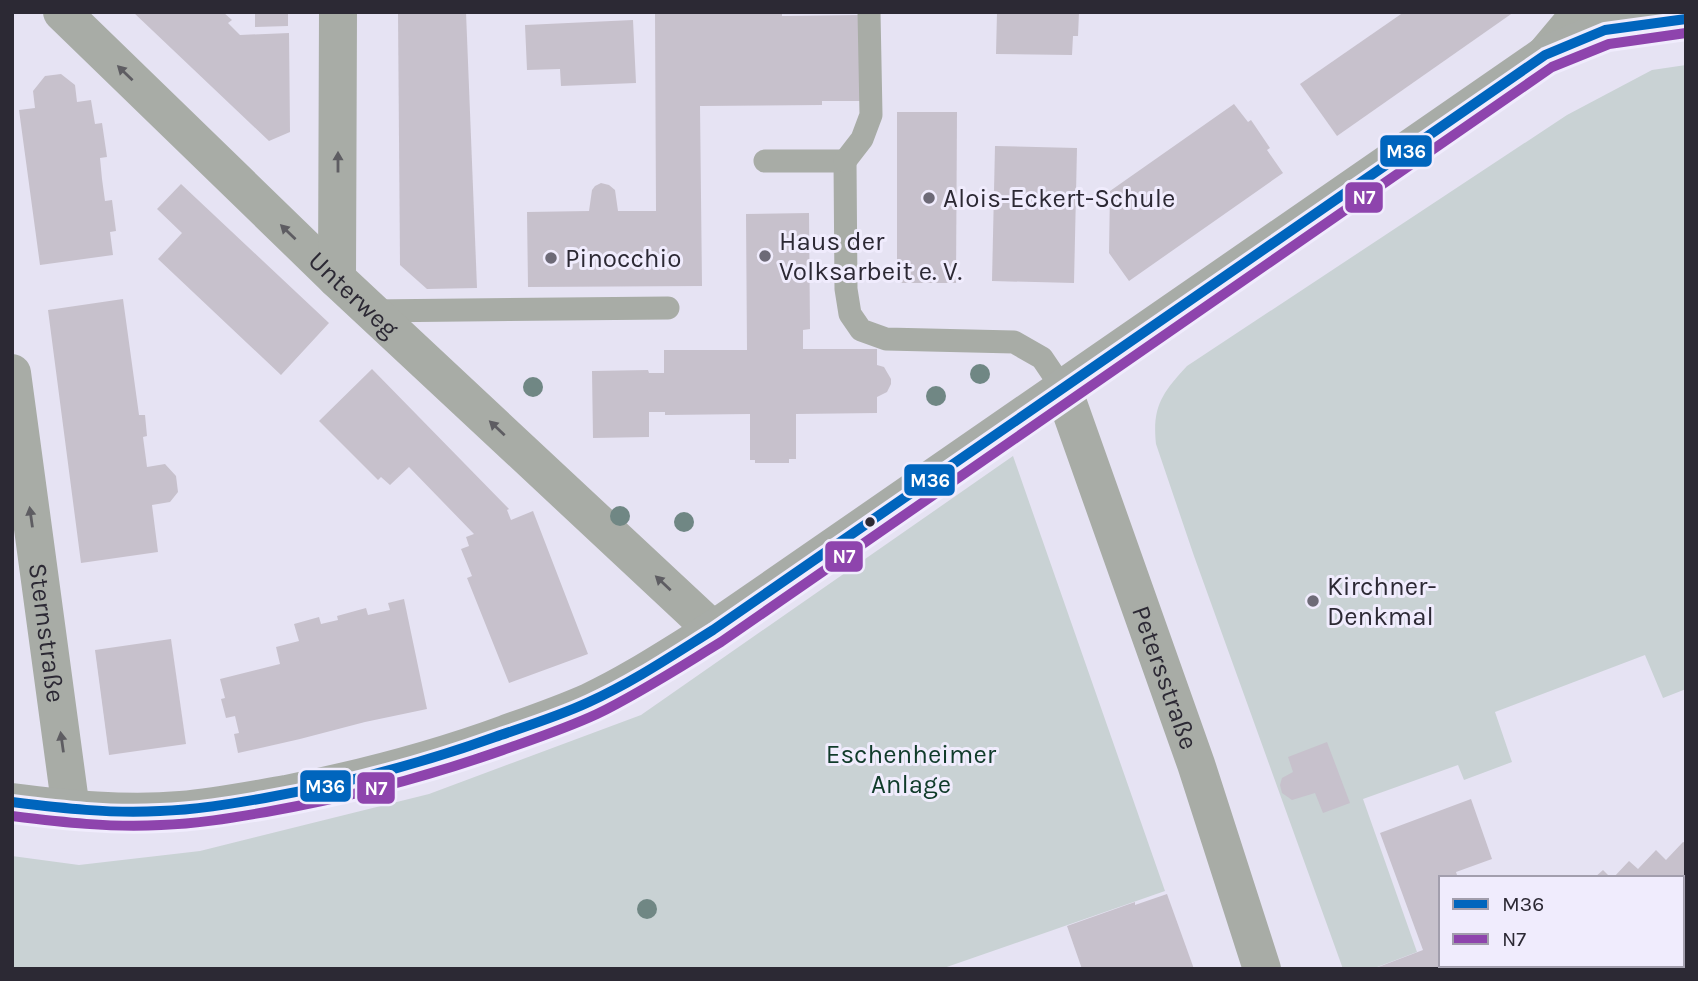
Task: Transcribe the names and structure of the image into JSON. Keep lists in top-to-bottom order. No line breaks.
{"streets":{"street":["Unterweg","Sternstraße","Petersstraße"]},"one_way":["Unterweg","Sternstraße"],"parks":["Eschenheimer Anlage"],"places":["Alois-Eckert-Schule","Haus der Volksarbeit e. V.","Pinocchio","Kirchner- Denkmal"],"lines":["transit line M36","transit line N7"],"legend":["M36","N7"]}
